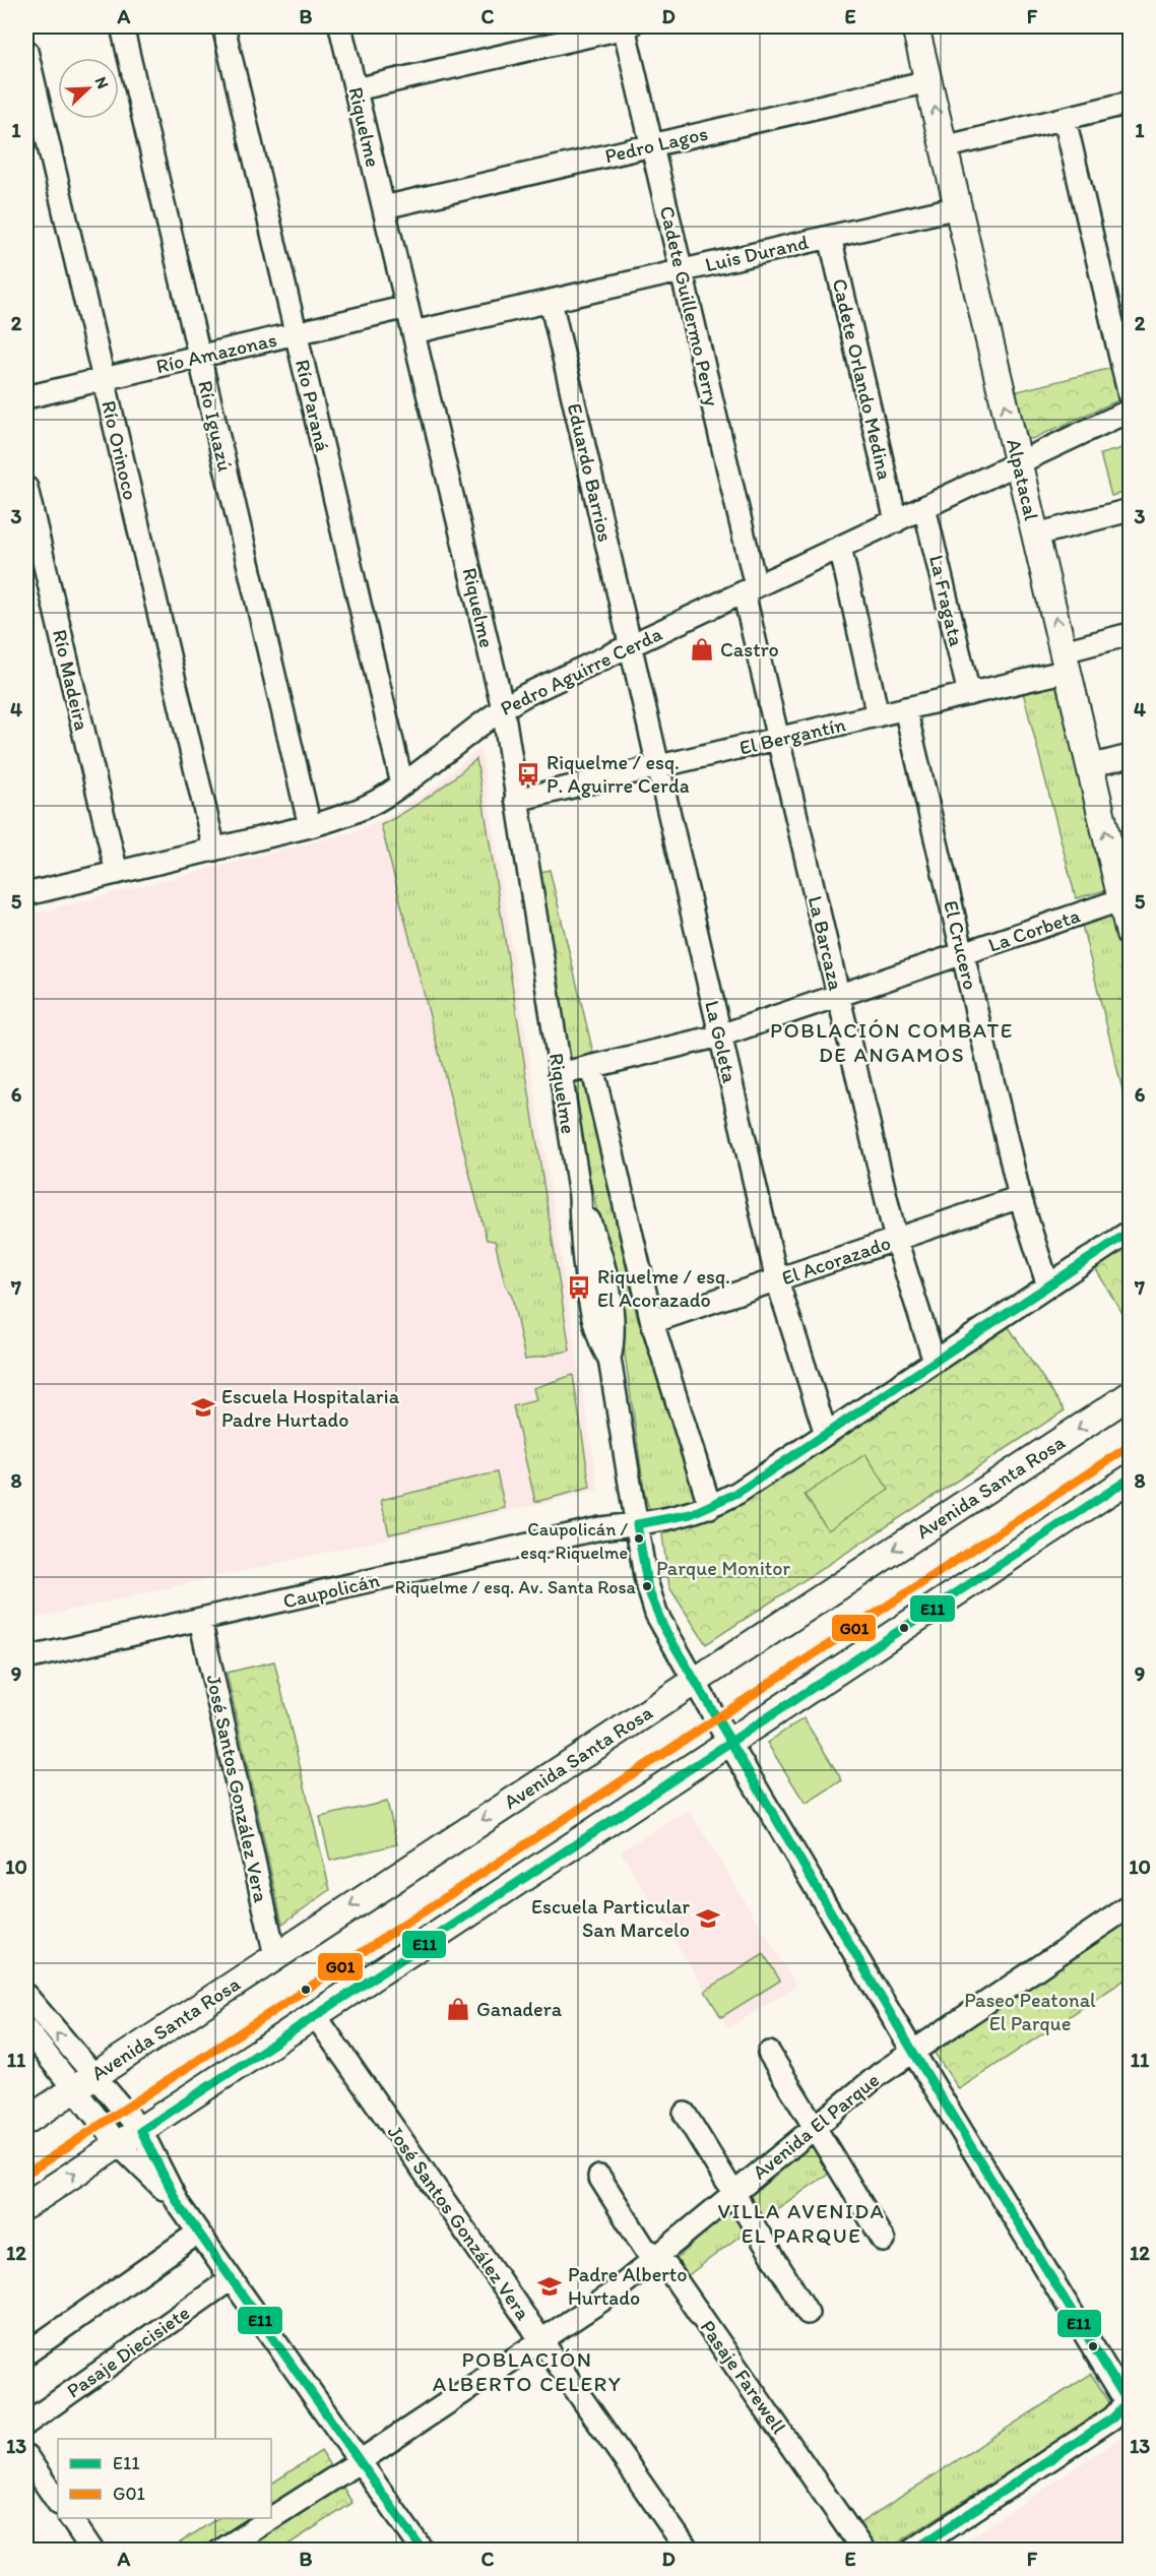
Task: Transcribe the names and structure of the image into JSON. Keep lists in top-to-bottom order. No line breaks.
{"streets":{"main road":["Alpatacal","Avenida Santa Rosa"],"street":["Riquelme","Pedro Lagos","Luis Durand","Cadete Guillermo Perry","Río Amazonas","Cadete Orlando Medina","Río Paraná","Río Iguazú","Río Orinoco","Eduardo Barrios","La Fragata","Pedro Aguirre Cerda","Río Madeira","El Bergantín","La Corbeta","La Barcaza","El Crucero","La Goleta","El Acorazado","Caupolicán","José Santos González Vera","Avenida El Parque","Pasaje Diecisiete","Pasaje Farewell"]},"crossings":[["Riquelme","Pedro Lagos"],["Riquelme","Luis Durand"],["Riquelme","Río Amazonas"],["Riquelme","Pedro Aguirre Cerda"],["Riquelme","El Bergantín"],["Riquelme","La Corbeta"],["Riquelme","El Acorazado"],["Riquelme","Avenida Santa Rosa"],["Riquelme","Caupolicán"],["Riquelme","Avenida El Parque"],["Pedro Lagos","Cadete Guillermo Perry"],["Pedro Lagos","Alpatacal"],["Luis Durand","Cadete Guillermo Perry"],["Luis Durand","Cadete Orlando Medina"],["Luis Durand","Eduardo Barrios"],["Luis Durand","Alpatacal"],["Cadete Guillermo Perry","Pedro Aguirre Cerda"],["Cadete Guillermo Perry","La Barcaza"],["Río Amazonas","Río Paraná"],["Río Amazonas","Río Iguazú"],["Río Amazonas","Río Orinoco"],["Cadete Orlando Medina","Pedro Aguirre Cerda"],["Río Paraná","Pedro Aguirre Cerda"],["Río Iguazú","Pedro Aguirre Cerda"],["Río Orinoco","Pedro Aguirre Cerda"],["Eduardo Barrios","Pedro Aguirre Cerda"],["Eduardo Barrios","La Goleta"],["Alpatacal","Pedro Aguirre Cerda"],["Alpatacal","El Bergantín"],["Alpatacal","La Corbeta"],["La Fragata","Pedro Aguirre Cerda"],["La Fragata","El Bergantín"],["Pedro Aguirre Cerda","Río Madeira"],["Pedro Aguirre Cerda","La Barcaza"],["Pedro Aguirre Cerda","La Goleta"],["El Bergantín","La Barcaza"],["El Bergantín","El Crucero"],["El Bergantín","La Goleta"],["La Corbeta","La Barcaza"],["La Corbeta","El Crucero"],["La Corbeta","La Goleta"],["La Barcaza","El Acorazado"],["La Barcaza","Caupolicán"],["El Crucero","El Acorazado"],["El Crucero","Caupolicán"],["La Goleta","El Acorazado"],["La Goleta","Caupolicán"],["Avenida Santa Rosa","José Santos González Vera"],["Caupolicán","José Santos González Vera"],["José Santos González Vera","Avenida El Parque"],["Avenida El Parque","Pasaje Farewell"]],"one_way":["Alpatacal"],"districts":["POBLACIÓN COMBATE DE ANGAMOS","VILLA AVENIDA EL PARQUE","POBLACIÓN ALBERTO CELERY"],"parks":["Parque Monitor","Paseo Peatonal El Parque"],"places":{"shop":["Castro","Ganadera"],"bus stop":["Riquelme / esq. P. Aguirre Cerda","Riquelme / esq. El Acorazado"],"school or university":["Escuela Hospitalaria Padre Hurtado","Escuela Particular San Marcelo","Padre Alberto Hurtado"],"other":["Caupolicán / esq. Riquelme","Riquelme / esq. Av. Santa Rosa"]},"lines":["transit line E11","transit line G01"],"legend":["E11","G01"],"north":"top right","grid":{"columns":["A","B","C","D","E","F"],"rows":["1","2","3","4","5","6","7","8","9","10","11","12","13"]}}
